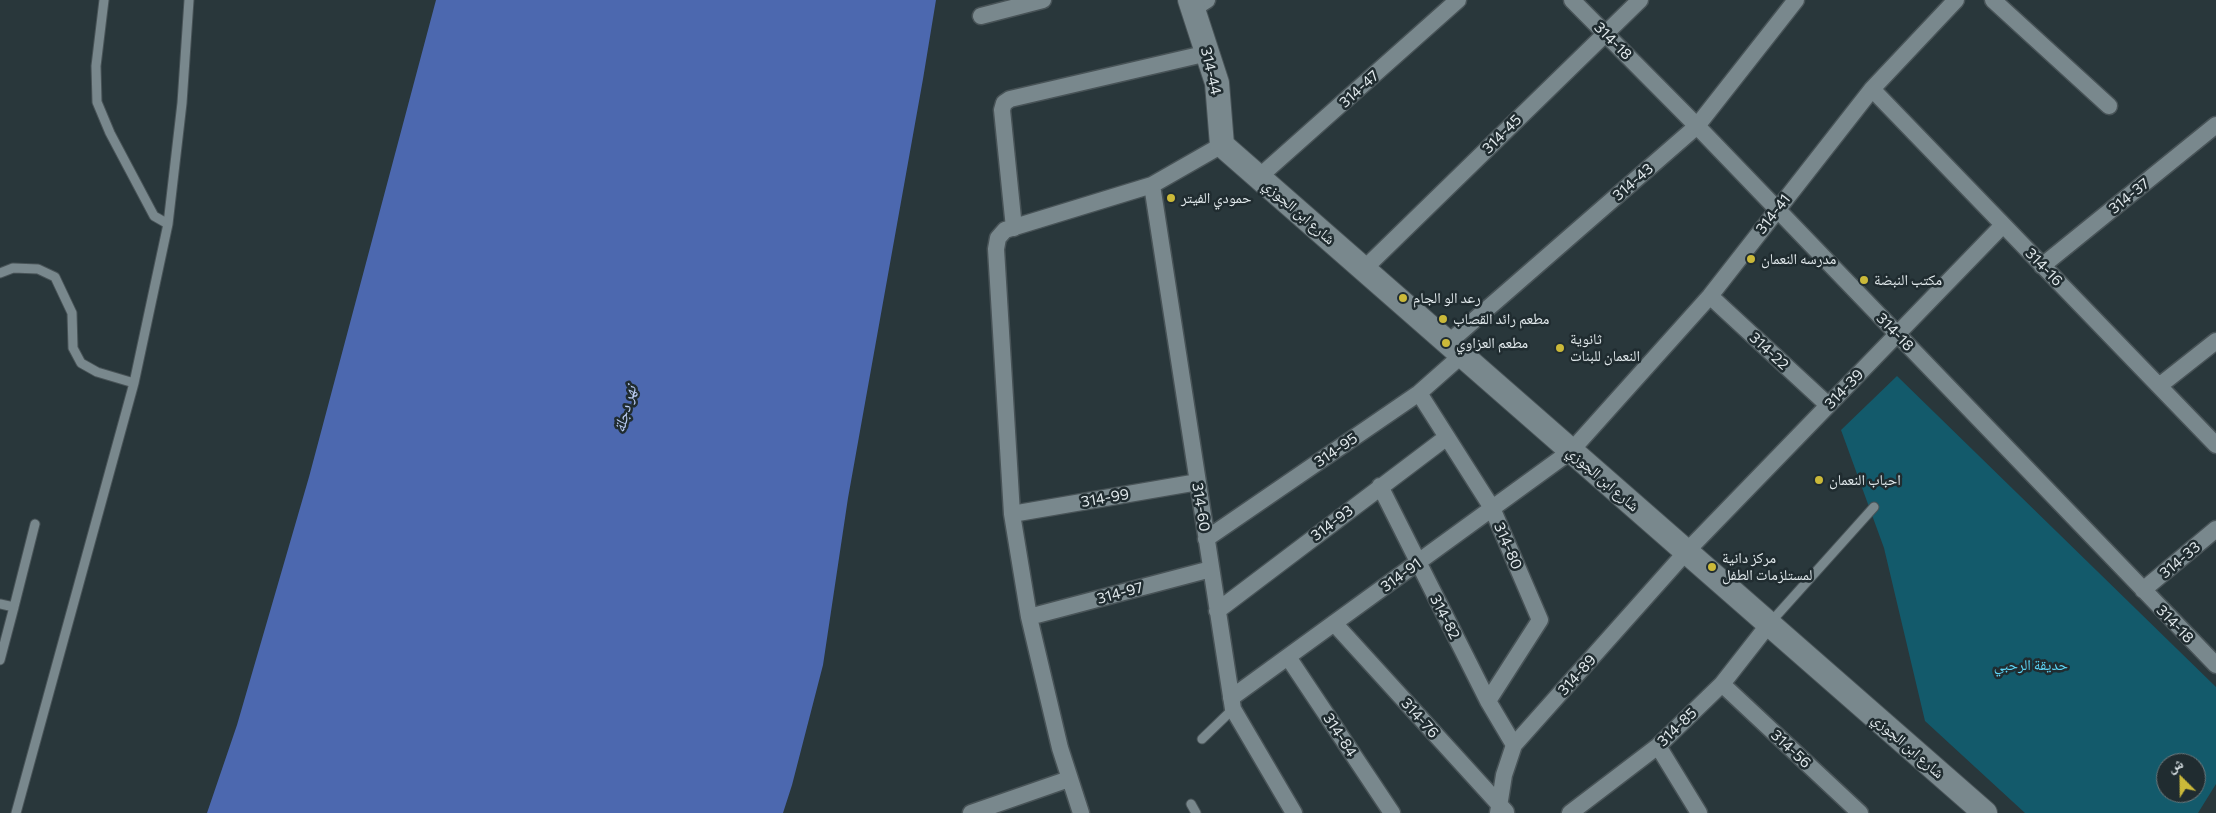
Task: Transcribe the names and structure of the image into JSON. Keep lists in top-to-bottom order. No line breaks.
{"streets":{"street":["314-18","314-44","314-47","314-45","314-43","314-37","شارع ابن الجوزي","314-41","314-16","314-22","314-39","314-95","314-99","314-60","314-93","314-80","314-33","314-91","314-97","314-82","314-89","314-76","314-85","314-84","314-56"]},"crossings":[["314-18","314-45"],["314-18","314-43"],["314-18","314-41"],["314-18","314-39"],["314-18","314-33"],["314-44","شارع ابن الجوزي"],["314-47","شارع ابن الجوزي"],["314-45","شارع ابن الجوزي"],["314-43","شارع ابن الجوزي"],["314-43","314-95"],["314-37","314-16"],["شارع ابن الجوزي","314-41"],["شارع ابن الجوزي","314-39"],["شارع ابن الجوزي","314-95"],["شارع ابن الجوزي","314-91"],["شارع ابن الجوزي","314-89"],["شارع ابن الجوزي","314-85"],["314-41","314-16"],["314-41","314-22"],["314-41","314-91"],["314-16","314-39"],["314-22","314-39"],["314-39","314-89"],["314-95","314-60"],["314-95","314-80"],["314-99","314-60"],["314-60","314-93"],["314-60","314-91"],["314-60","314-97"],["314-93","314-80"],["314-93","314-82"],["314-80","314-91"],["314-80","314-82"],["314-91","314-82"],["314-91","314-76"],["314-91","314-84"],["314-82","314-89"],["314-89","314-76"],["314-85","314-56"]],"water":["نهر دجلة"],"parks":["حديقة الرحبي"],"places":["حمودي الفيتر","مدرسه النعمان","مكتب النبضة","رعد الو الجام","مطعم رائد القصاب","مطعم العزاوي","ثانوية النعمان للبنات","احباب النعمان","مركز دانية لمستلزمات الطفل"],"north":"top left"}
